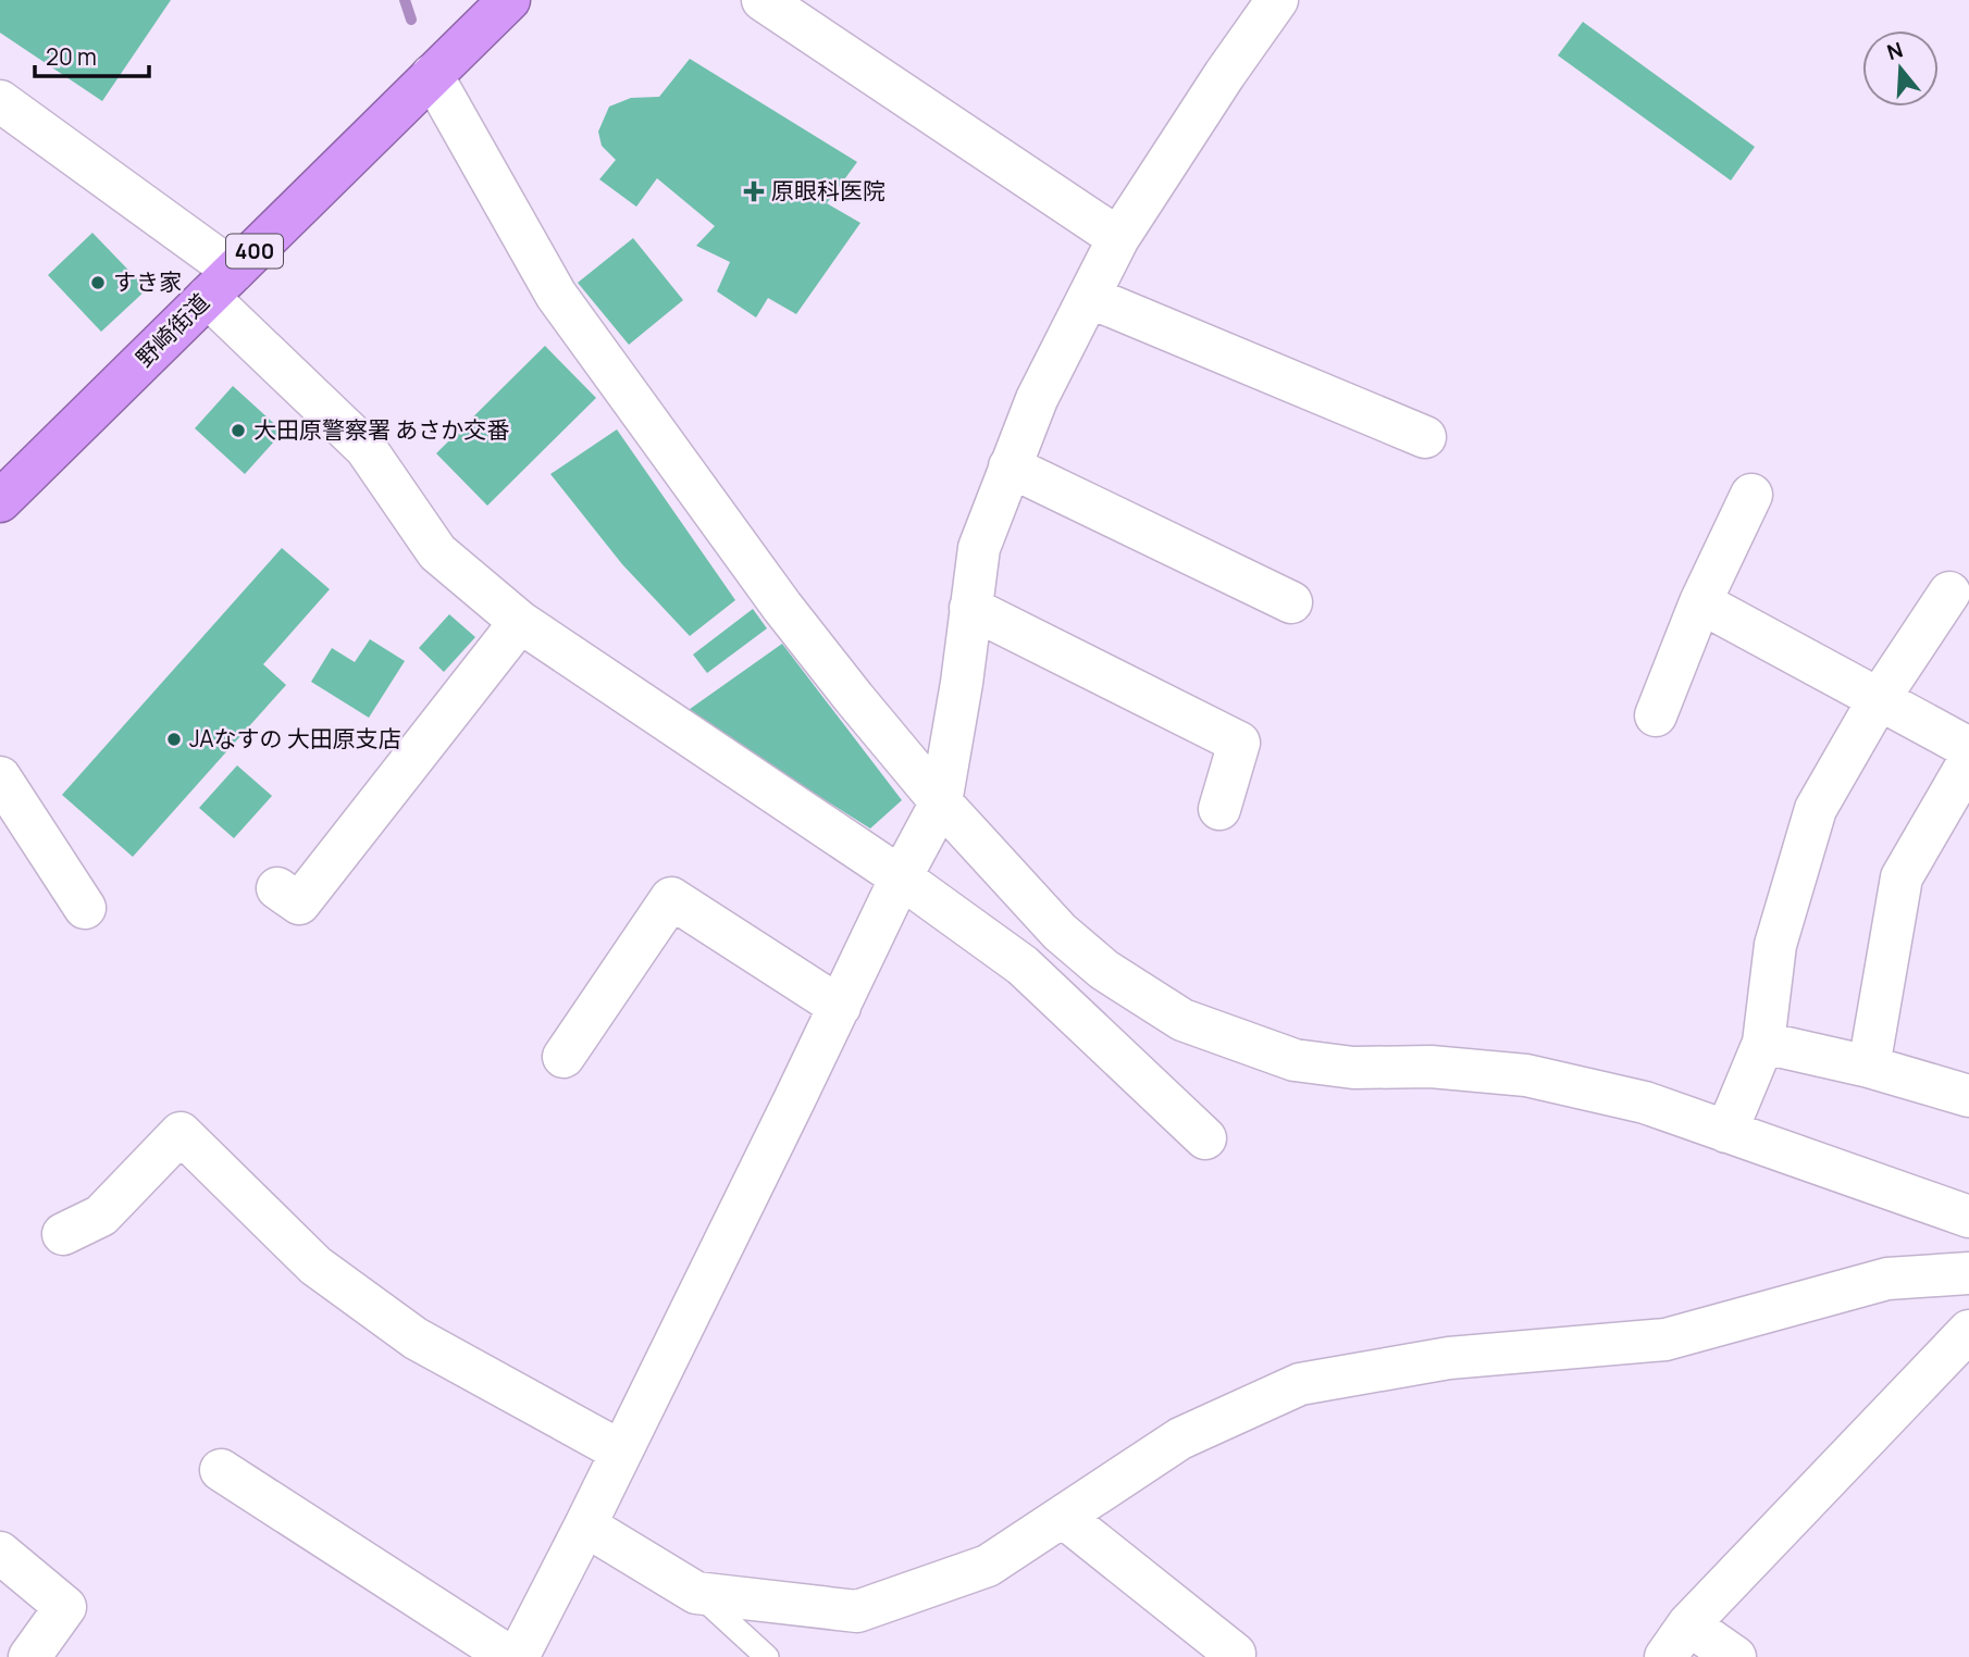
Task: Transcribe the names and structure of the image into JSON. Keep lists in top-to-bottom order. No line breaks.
{"streets":{"highway":["400","野崎街道"]},"places":{"health":["原眼科医院"],"other":["すき家","大田原警察署 あさか交番","JAなすの 大田原支店"]},"scale_bar":"20 m","north":"top"}
